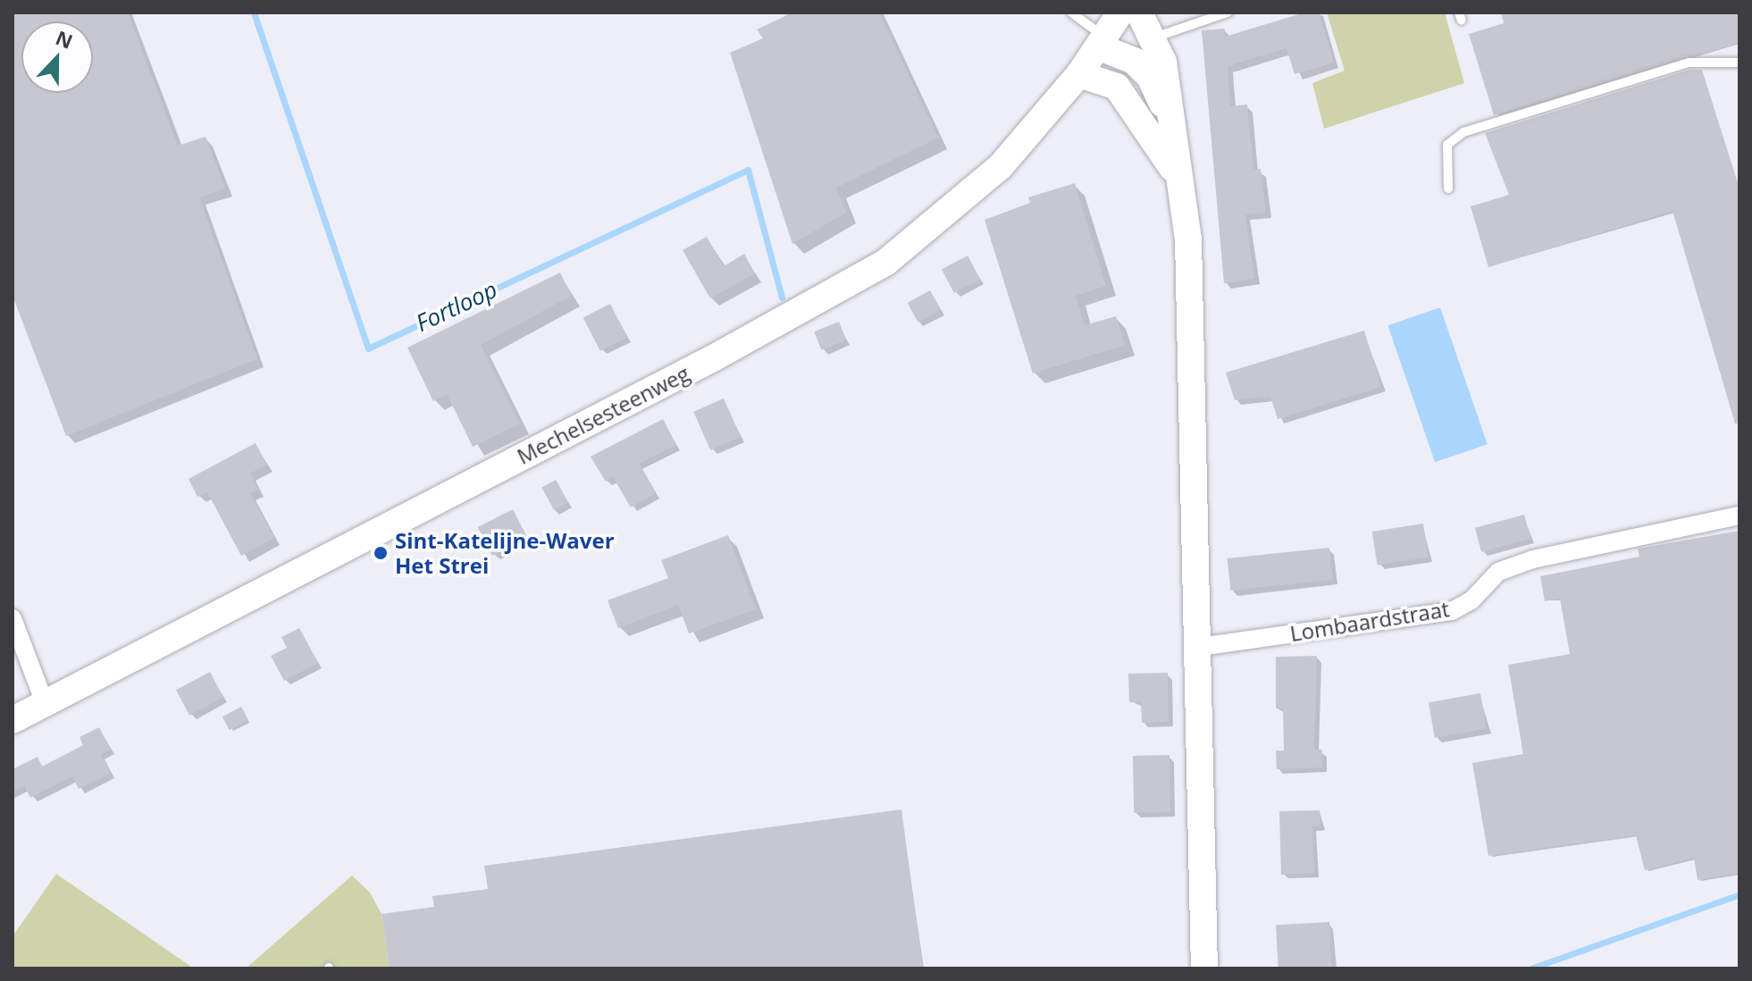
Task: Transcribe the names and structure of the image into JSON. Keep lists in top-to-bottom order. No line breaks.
{"streets":{"street":["Mechelsesteenweg","Lombaardstraat"]},"water":["Fortloop"],"places":["Sint-Katelijne-Waver Het Strei"],"north":"top"}
